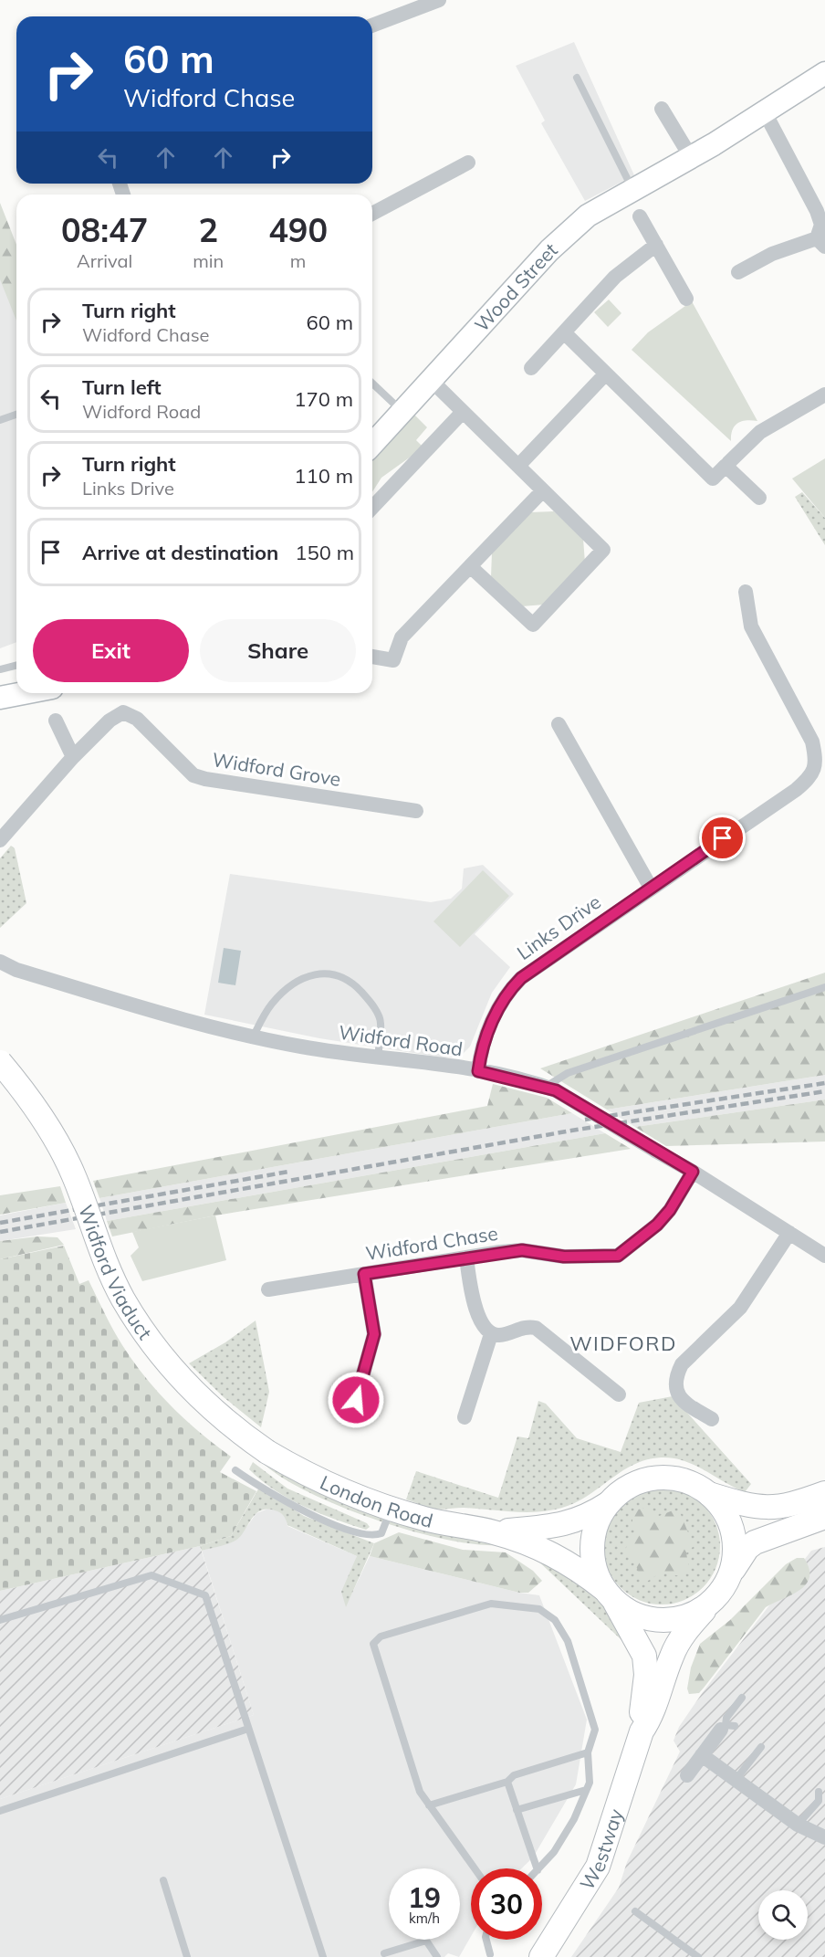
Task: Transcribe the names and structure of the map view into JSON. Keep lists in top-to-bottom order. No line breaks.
{"streets":{"main road":["Wood Street","Widford Viaduct","London Road","Westway"],"street":["Widford Grove","Links Drive","Widford Road","Widford Chase"]},"crossings":[["Links Drive","Widford Road"],["Widford Road","Widford Chase"],["Widford Viaduct","London Road"],["London Road","Westway"]],"districts":["WIDFORD"],"page":{"turn":["60 m","Widford Chase"],"eta":["08:47","Arrival","2","min","490","m"],"list":[{"name":"Turn right","note":"Widford Chase","value":"60 m"},{"name":"Turn left","note":"Widford Road","value":"170 m"},{"name":"Turn right","note":"Links Drive","value":"110 m"},{"name":"Arrive at destination","value":"150 m"}],"buttons":["Exit","Share"],"speed":"19 km/h","limit":"30"}}
